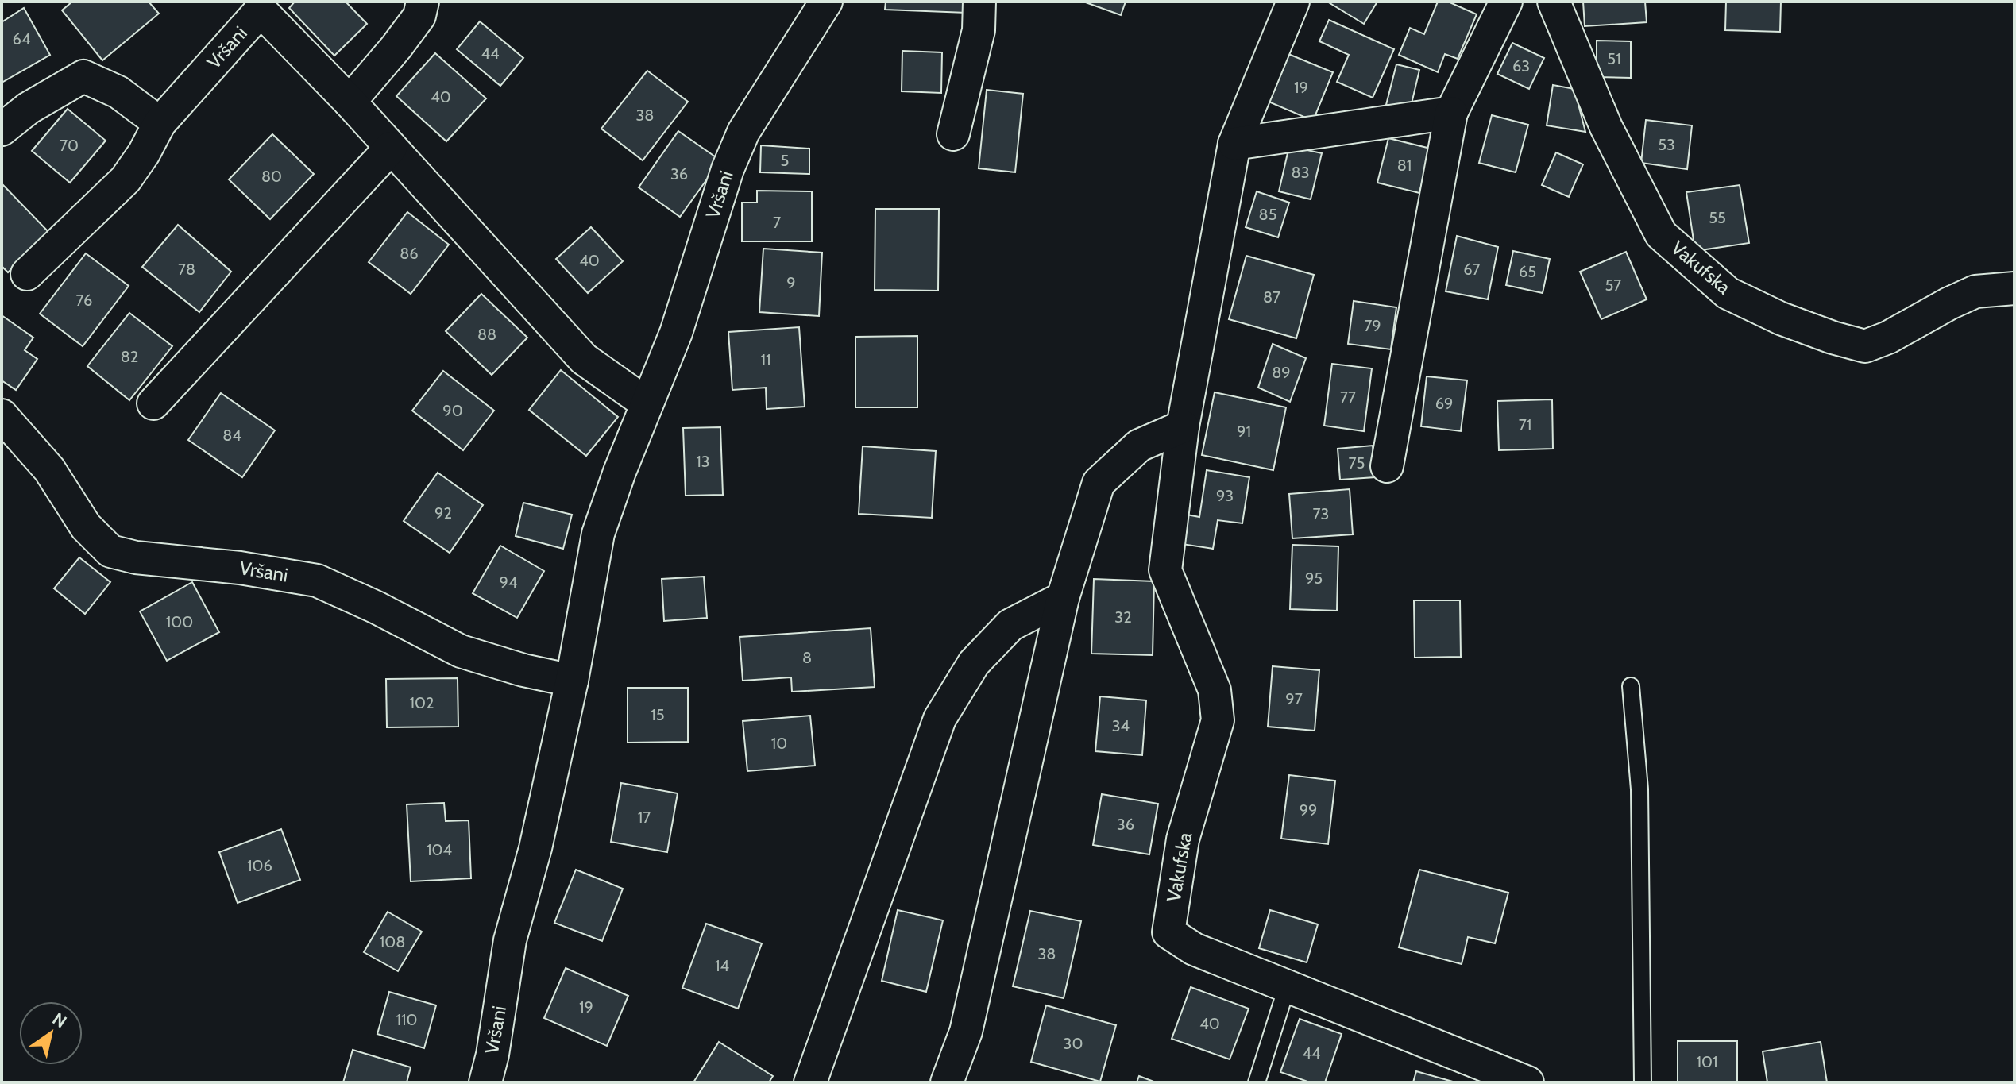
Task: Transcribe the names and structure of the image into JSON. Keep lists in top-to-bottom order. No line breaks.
{"streets":{"street":["Vršani","Vakufska"]},"house_numbers":["64","44","51","63","19","40","38","53","70","5","81","83","36","80","85","55","7","86","40","78","67","65","9","57","87","76","79","88","82","11","89","77","69","90","71","91","84","13","75","93","92","73","95","94","32","100","8","97","102","15","34","10","99","17","36","104","106","108","38","14","19","110","40","30","44","101"],"north":"top right"}
